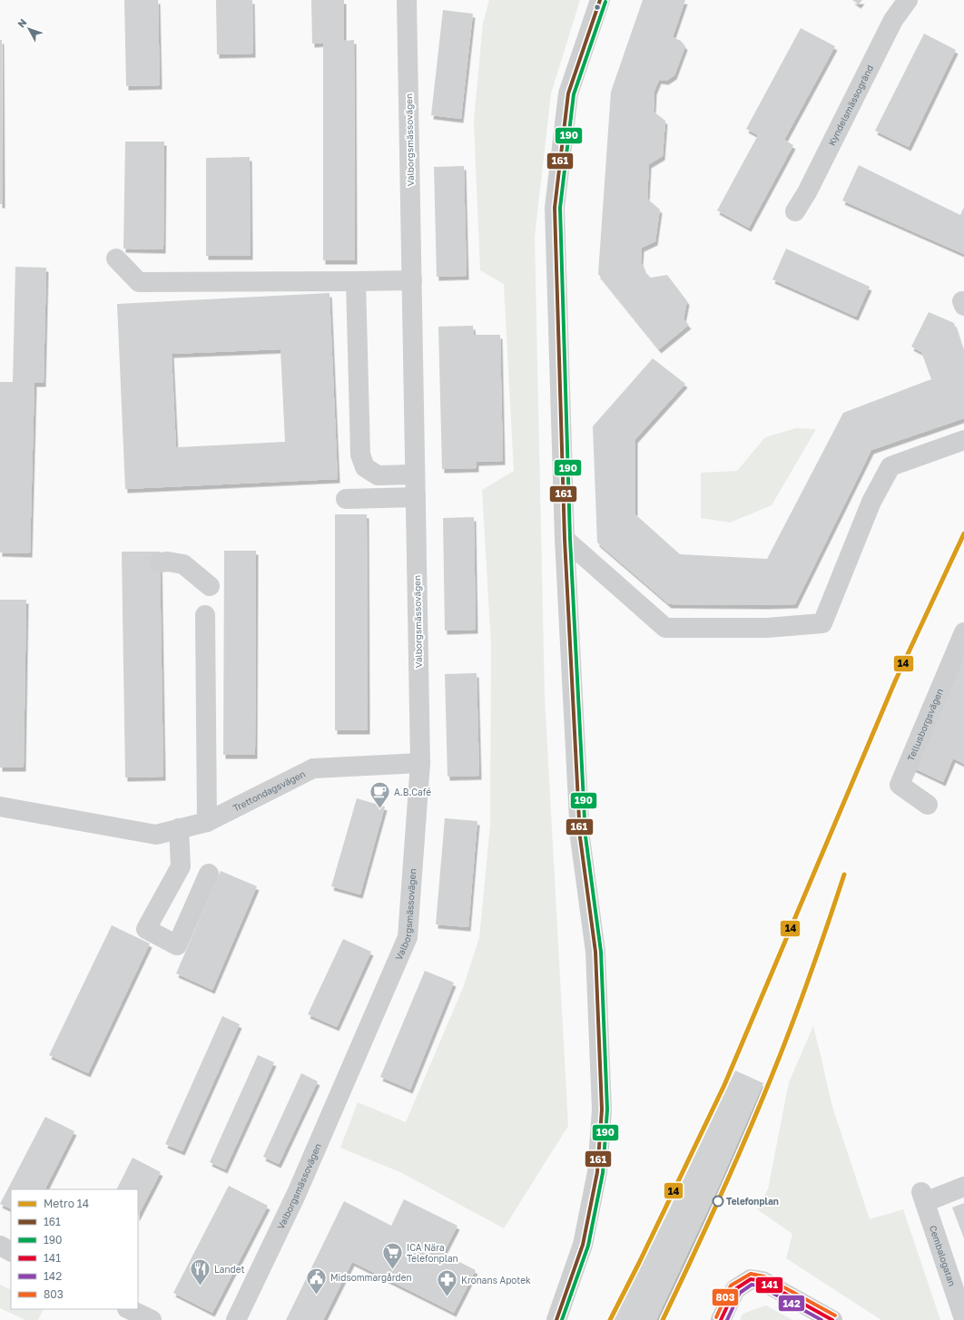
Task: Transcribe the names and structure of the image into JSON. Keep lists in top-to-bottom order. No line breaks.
{"streets":{"street":["Kyndelsmässogränd","Valborgsmässovägen","Tellusborgsvägen","Trettondagsvägen","Cembalogatan"]},"crossings":[["Valborgsmässovägen","Trettondagsvägen"]],"places":{"cafe":["A.B.Café"],"other":["Telefonplan"],"supermarket":["ICA Nära Telefonplan"],"restaurant":["Landet"],"public building":["Midsommargården"],"pharmacy":["Kronans Apotek"]},"lines":["transit line 161","transit line 190","metro line 14","transit line 803","transit line 141","transit line 142"],"legend":["Metro 14","161","190","141","142","803"],"north":"top left"}
